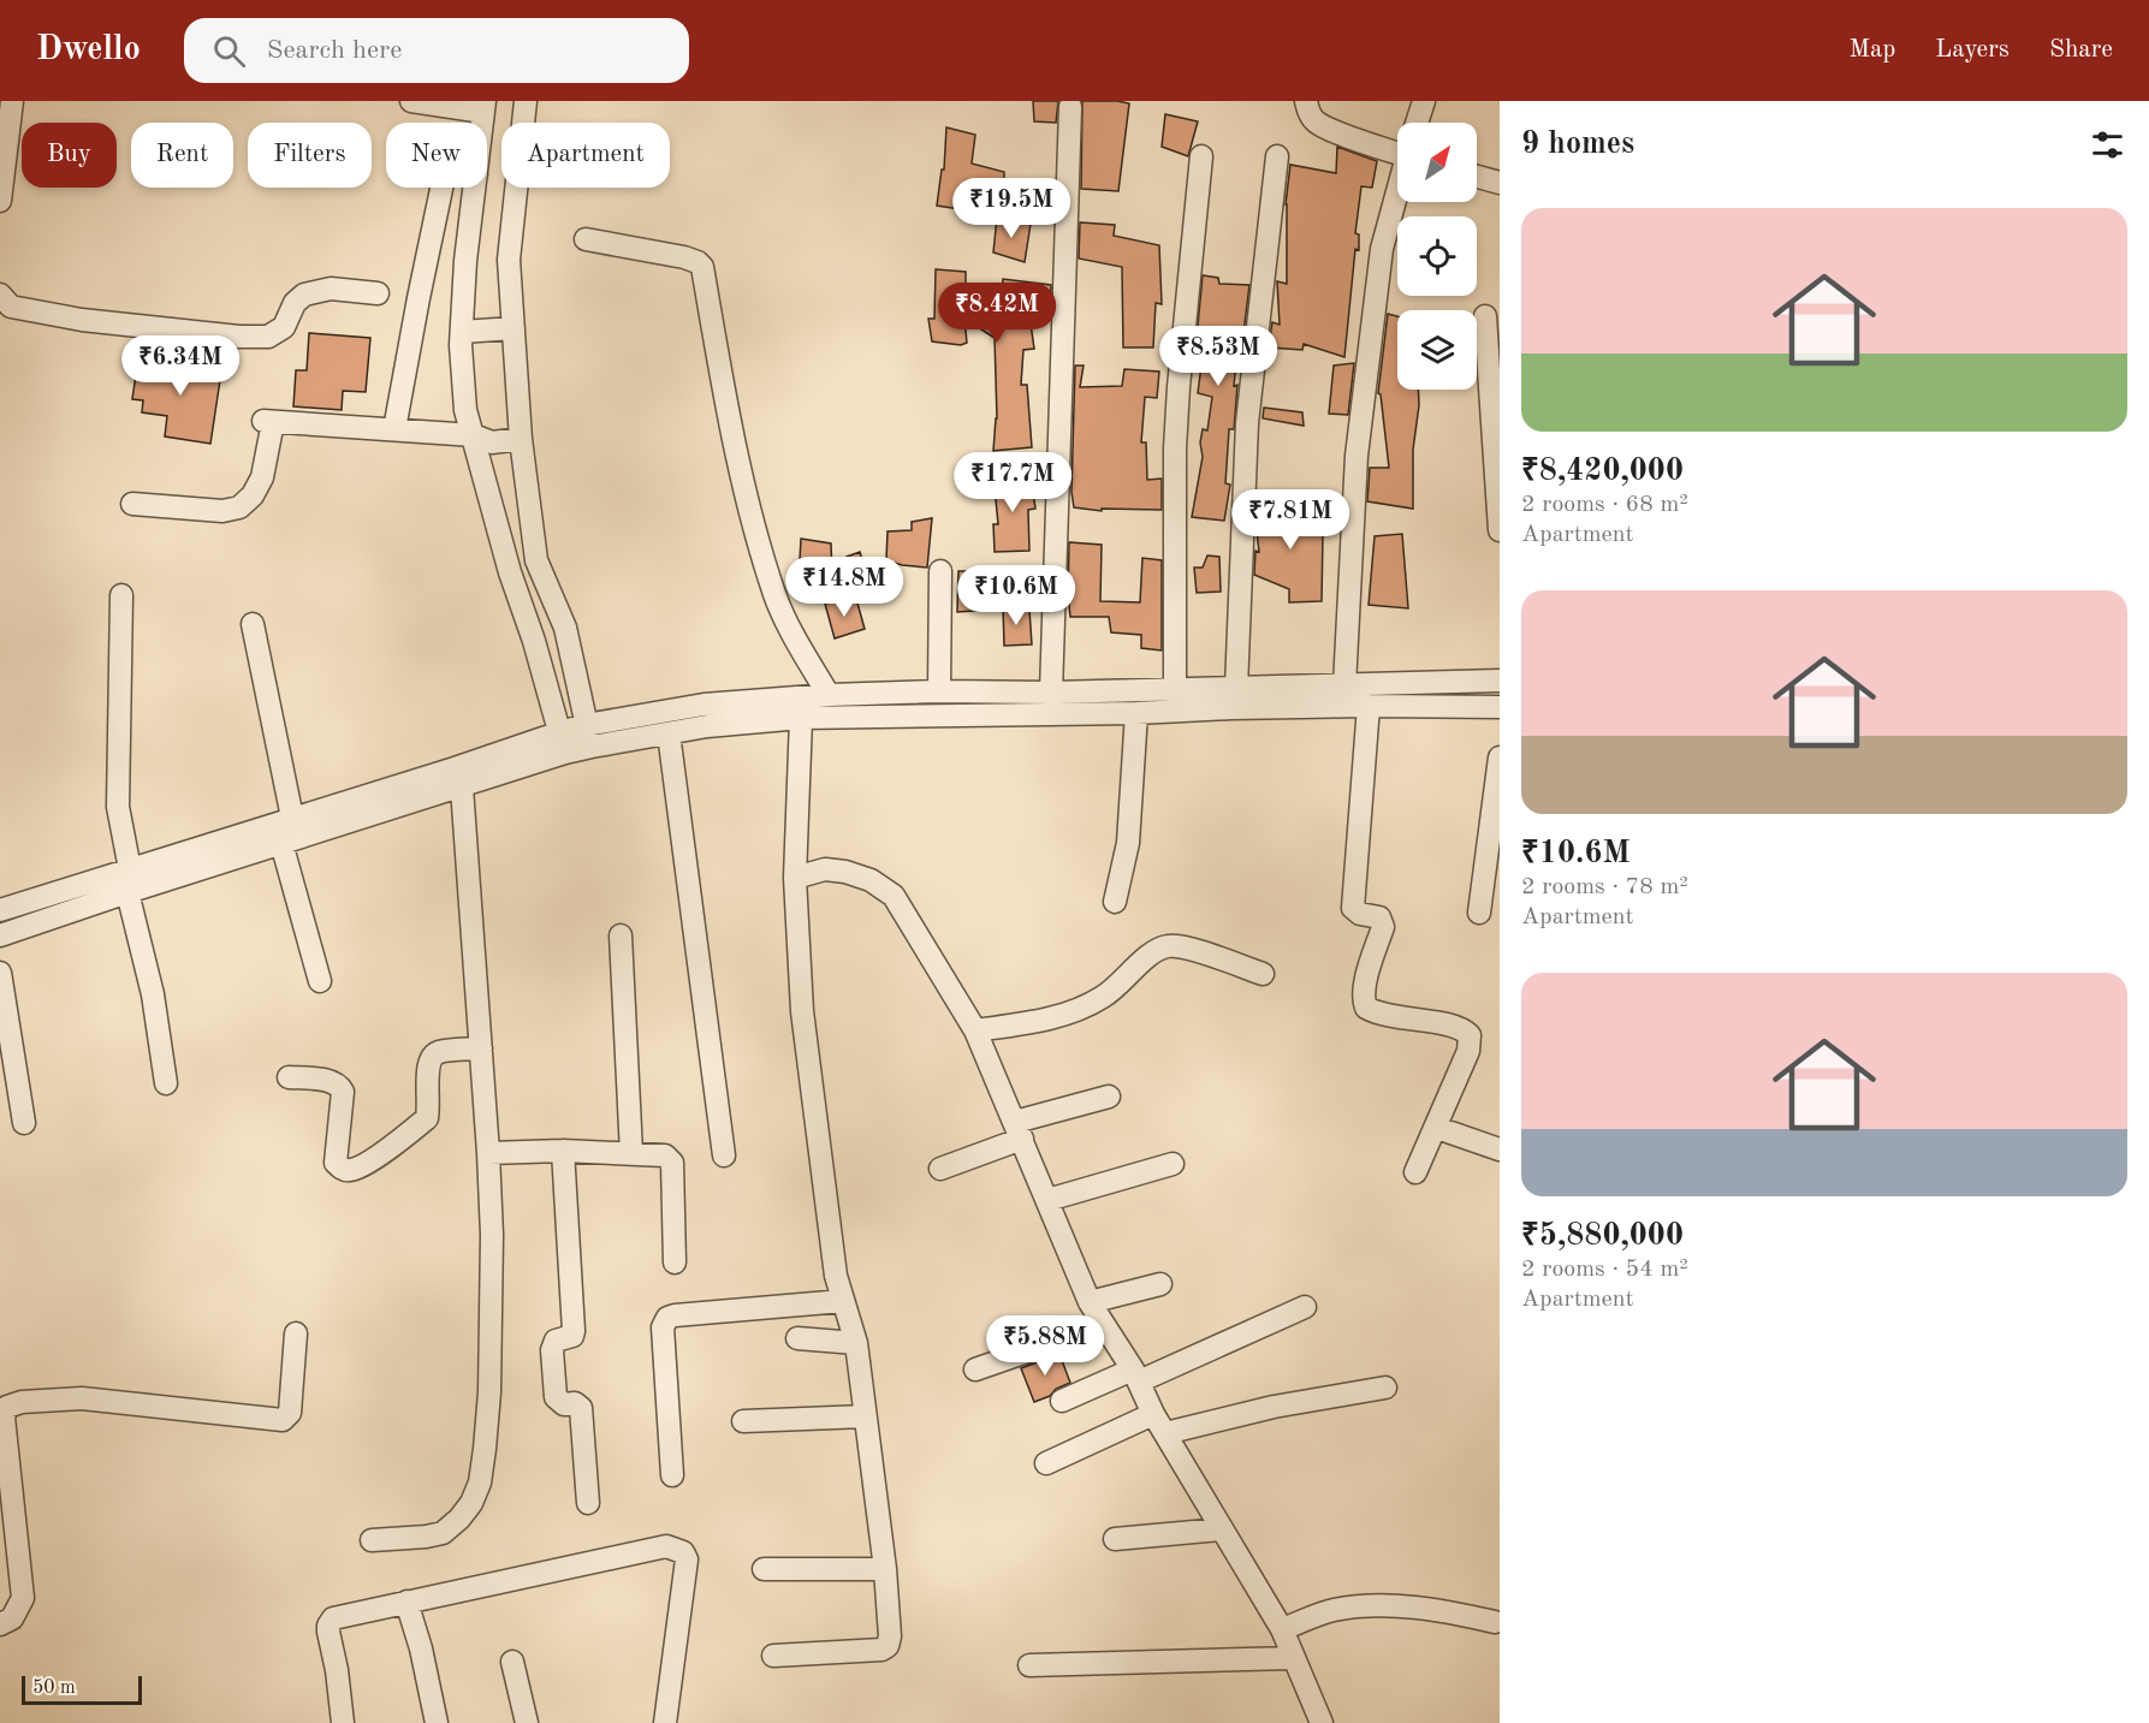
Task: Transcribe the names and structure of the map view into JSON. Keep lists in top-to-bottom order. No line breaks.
{"scale_bar":"50 m","north":"top right","page":{"header":"Dwello","search":"Search here","nav":["Map","Layers","Share"],"heading":"9 homes","chip":["Buy","Rent","Filters","New","Apartment"],"price":["₹19.5M","₹8.42M","₹8.53M","₹6.34M","₹17.7M","₹7.81M","₹14.8M","₹10.6M","₹5.88M"],"list":[{"name":"₹8,420,000","note":"2 rooms · 68 m² · Apartment"},{"name":"₹10.6M","note":"2 rooms · 78 m² · Apartment"},{"name":"₹5,880,000","note":"2 rooms · 54 m² · Apartment"}],"scale":"50 m"}}
